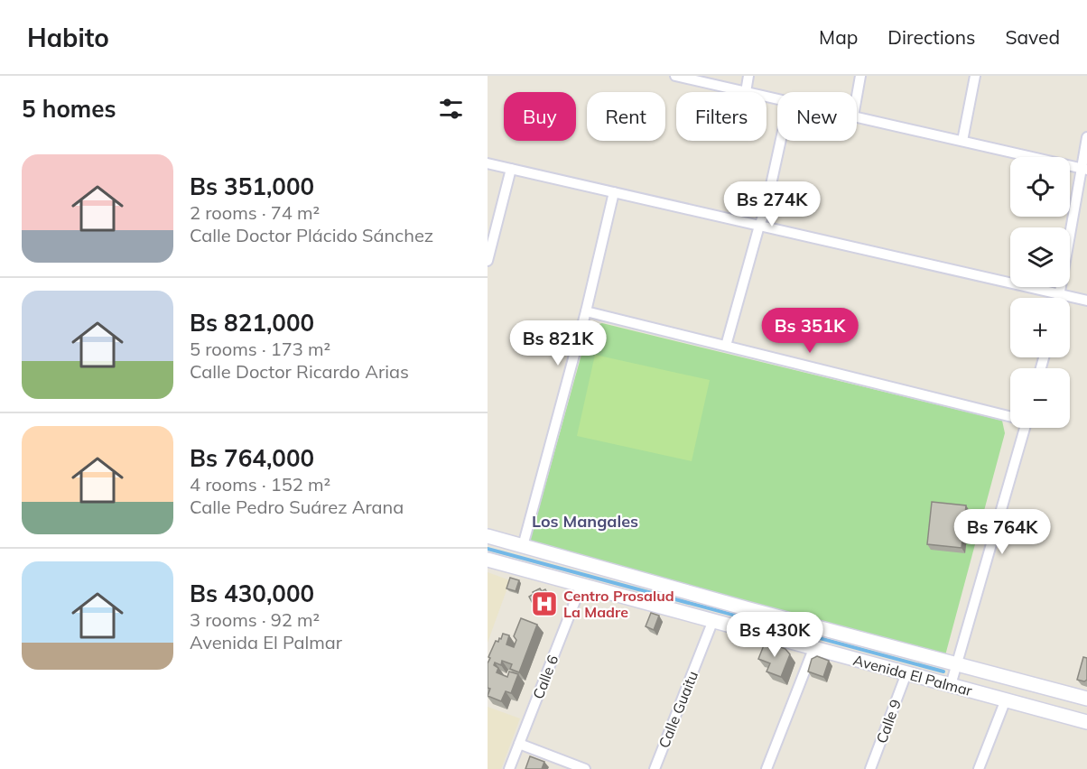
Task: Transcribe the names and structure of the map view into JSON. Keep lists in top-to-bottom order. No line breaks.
{"streets":{"street":["Avenida El Palmar","Calle 6","Calle Guaitu","Calle 9"]},"crossings":[["Avenida El Palmar","Calle 6"],["Avenida El Palmar","Calle Guaitu"],["Avenida El Palmar","Calle 9"]],"districts":["Los Mangales"],"places":{"hospital":["Centro Prosalud La Madre"]},"page":{"header":"Habito","nav":["Map","Directions","Saved"],"heading":"5 homes","chip":["Buy","Rent","Filters","New"],"list":[{"name":"Bs 351,000","note":"2 rooms · 74 m² · Calle Doctor Plácido Sánchez"},{"name":"Bs 821,000","note":"5 rooms · 173 m² · Calle Doctor Ricardo Arias"},{"name":"Bs 764,000","note":"4 rooms · 152 m² · Calle Pedro Suárez Arana"},{"name":"Bs 430,000","note":"3 rooms · 92 m² · Avenida El Palmar"}],"map_buttons":["+","−"],"price":["Bs 274K","Bs 351K","Bs 821K","Bs 764K","Bs 430K"]}}
